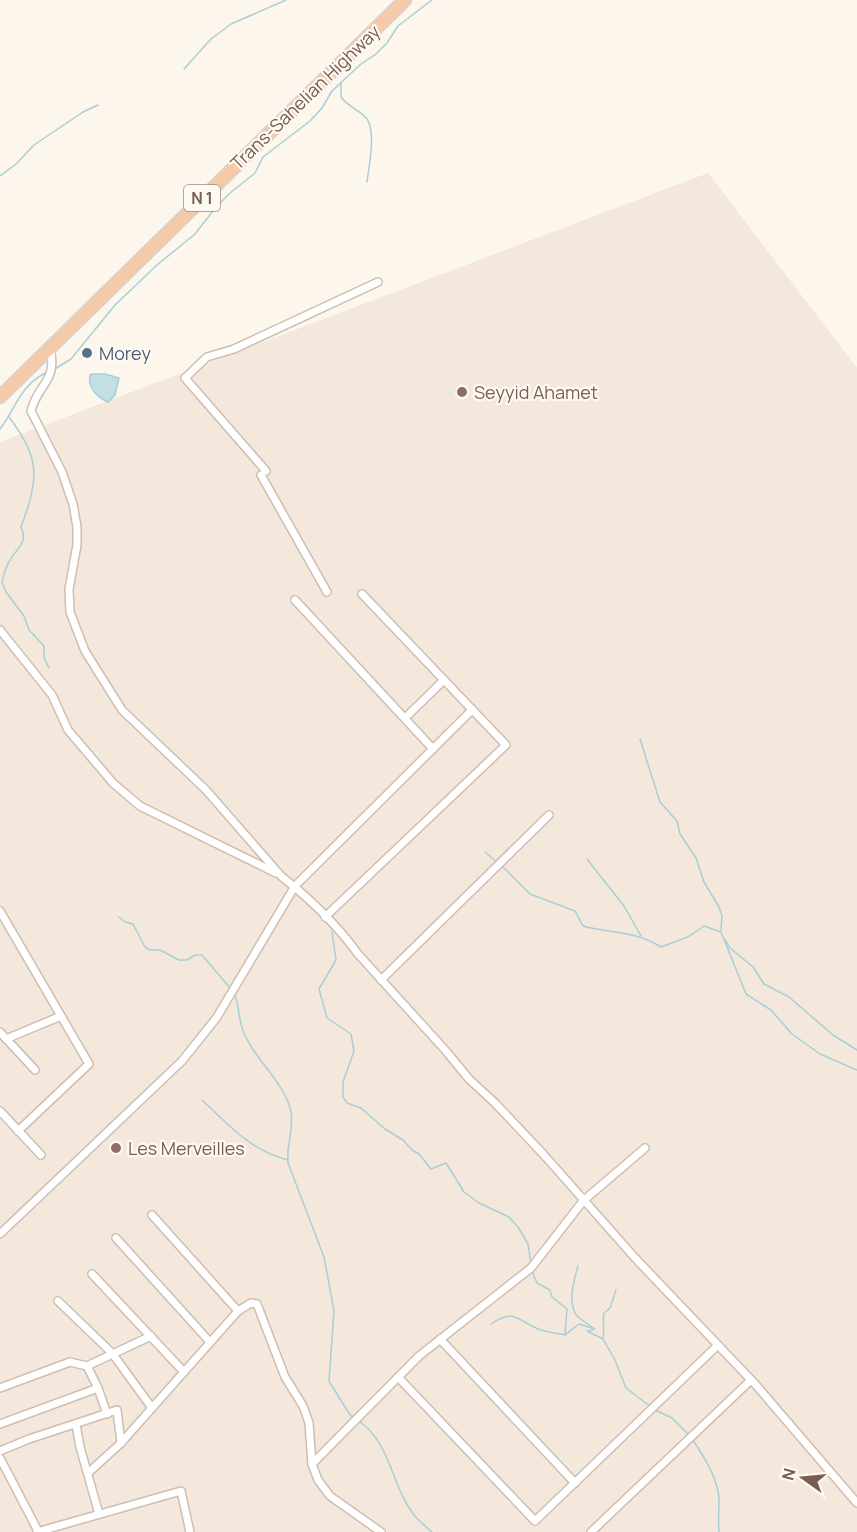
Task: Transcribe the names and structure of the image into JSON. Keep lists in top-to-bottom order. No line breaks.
{"streets":{"highway":["Trans-Sahelian Highway","N 1"]},"places":["Morey","Seyyid Ahamet","Les Merveilles"],"north":"left"}
